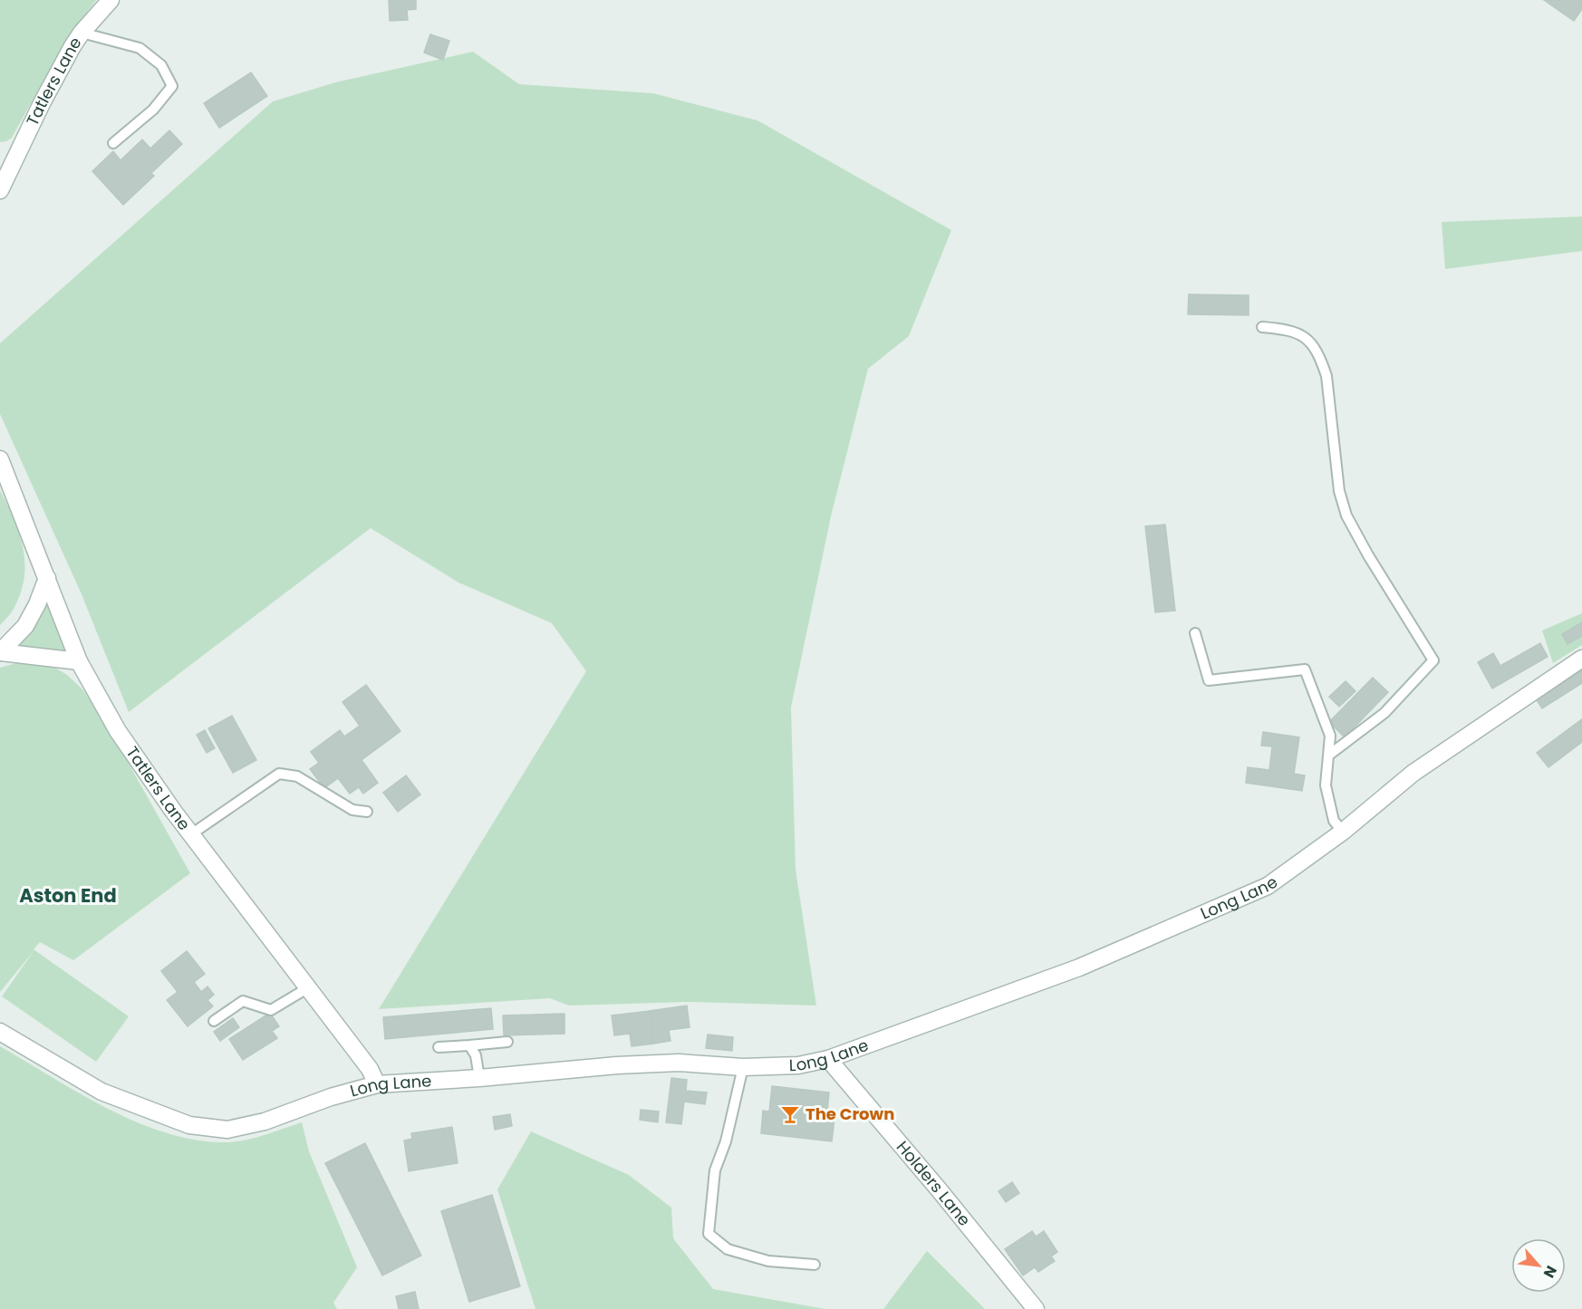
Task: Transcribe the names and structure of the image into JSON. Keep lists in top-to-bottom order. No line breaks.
{"streets":{"street":["Tatlers Lane","Long Lane","Holders Lane"]},"crossings":[["Tatlers Lane","Long Lane"],["Long Lane","Holders Lane"]],"districts":["Aston End"],"places":{"bar":["The Crown"]},"north":"bottom right"}
